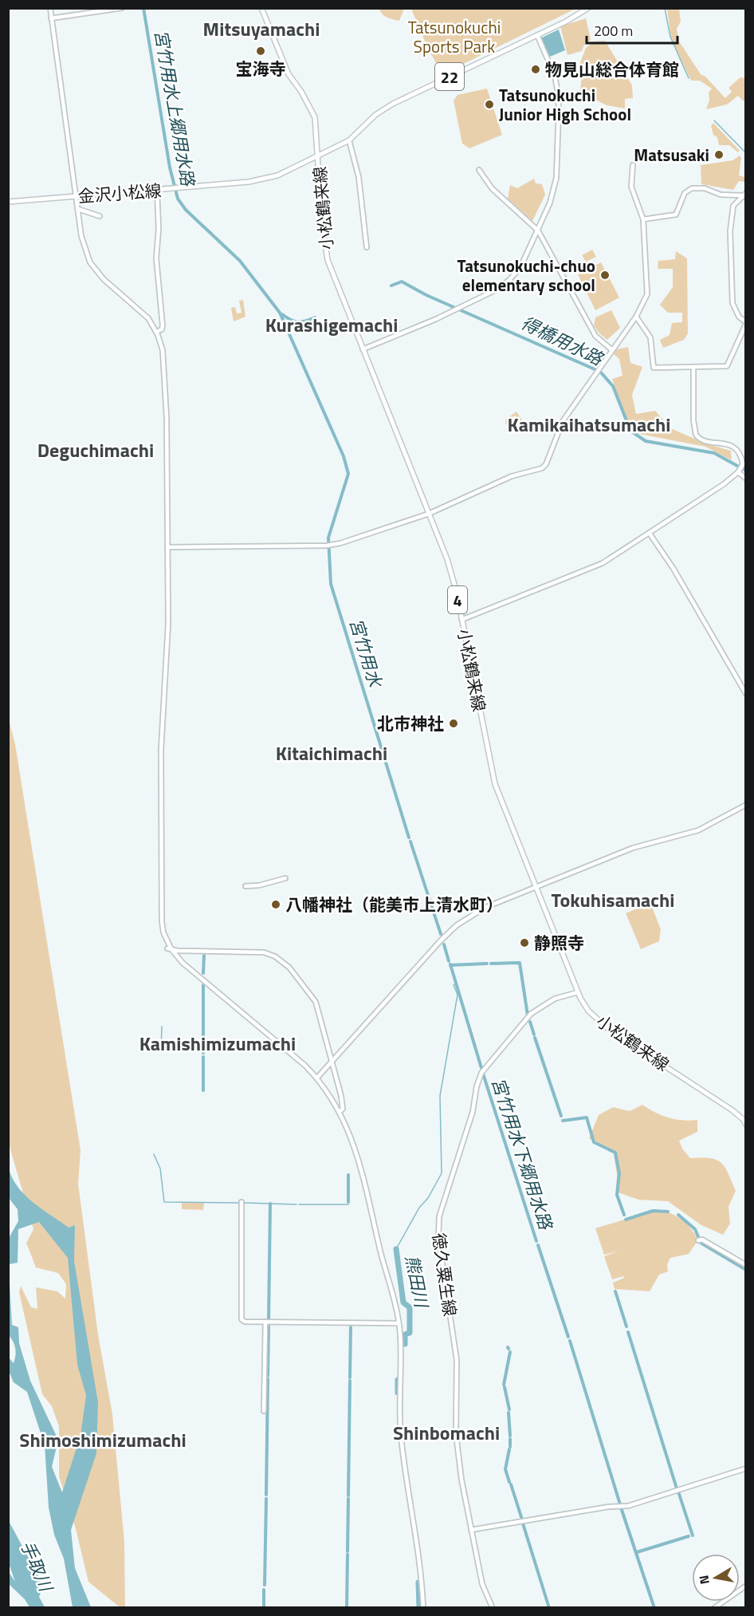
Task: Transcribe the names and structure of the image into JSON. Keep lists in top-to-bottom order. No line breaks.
{"streets":{"main road":["22","金沢小松線","小松鶴来線","4"],"street":["徳久粟生線"]},"crossings":[["金沢小松線","小松鶴来線"],["小松鶴来線","徳久粟生線"]],"districts":["Mitsuyamachi","Kurashigemachi","Kamikaihatsumachi","Deguchimachi","Kitaichimachi","Tokuhisamachi","Kamishimizumachi","Shinbomachi","Shimoshimizumachi"],"water":["宮竹用水上郷用水路","得橋用水路","宮竹用水","宮竹用水下郷用水路","熊田川","手取川"],"parks":["Tatsunokuchi Sports Park"],"places":["宝海寺","物見山総合体育館","Tatsunokuchi Junior High School","Matsusaki","Tatsunokuchi-chuo elementary school","北市神社","八幡神社（能美市上清水町）","静照寺"],"scale_bar":"200 m","north":"left"}
